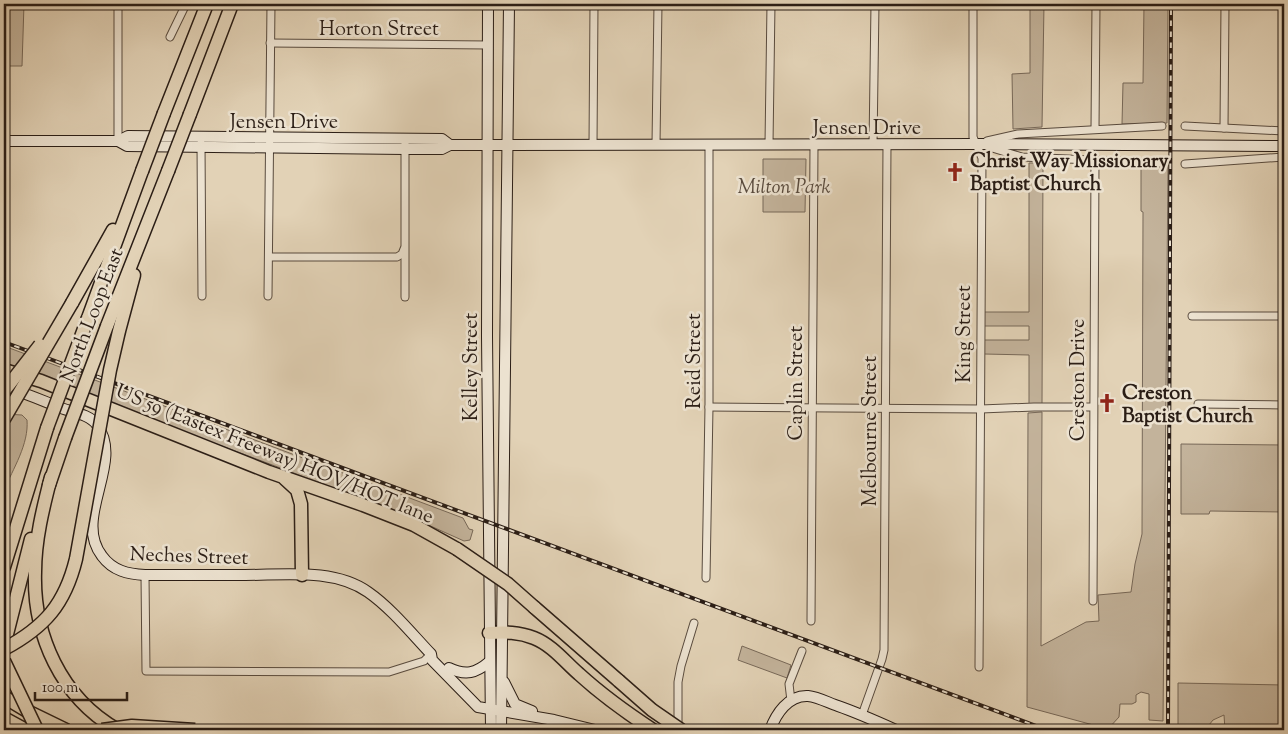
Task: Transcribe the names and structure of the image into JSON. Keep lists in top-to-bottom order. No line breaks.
{"streets":{"highway":["North Loop East","US 59 (Eastex Freeway) HOV/HOT lane"],"main road":["Jensen Drive","Kelley Street","Neches Street"],"street":["Horton Street","King Street","Reid Street","Creston Drive","Caplin Street","Melbourne Street"]},"crossings":[["Horton Street","Kelley Street"],["Jensen Drive","King Street"],["Jensen Drive","Reid Street"],["Jensen Drive","Kelley Street"],["Jensen Drive","Caplin Street"],["Jensen Drive","Melbourne Street"],["Kelley Street","Neches Street"]],"parks":["Milton Park"],"places":{"church":["Christ Way Missionary Baptist Church","Creston Baptist Church"]},"scale_bar":"100 m"}
